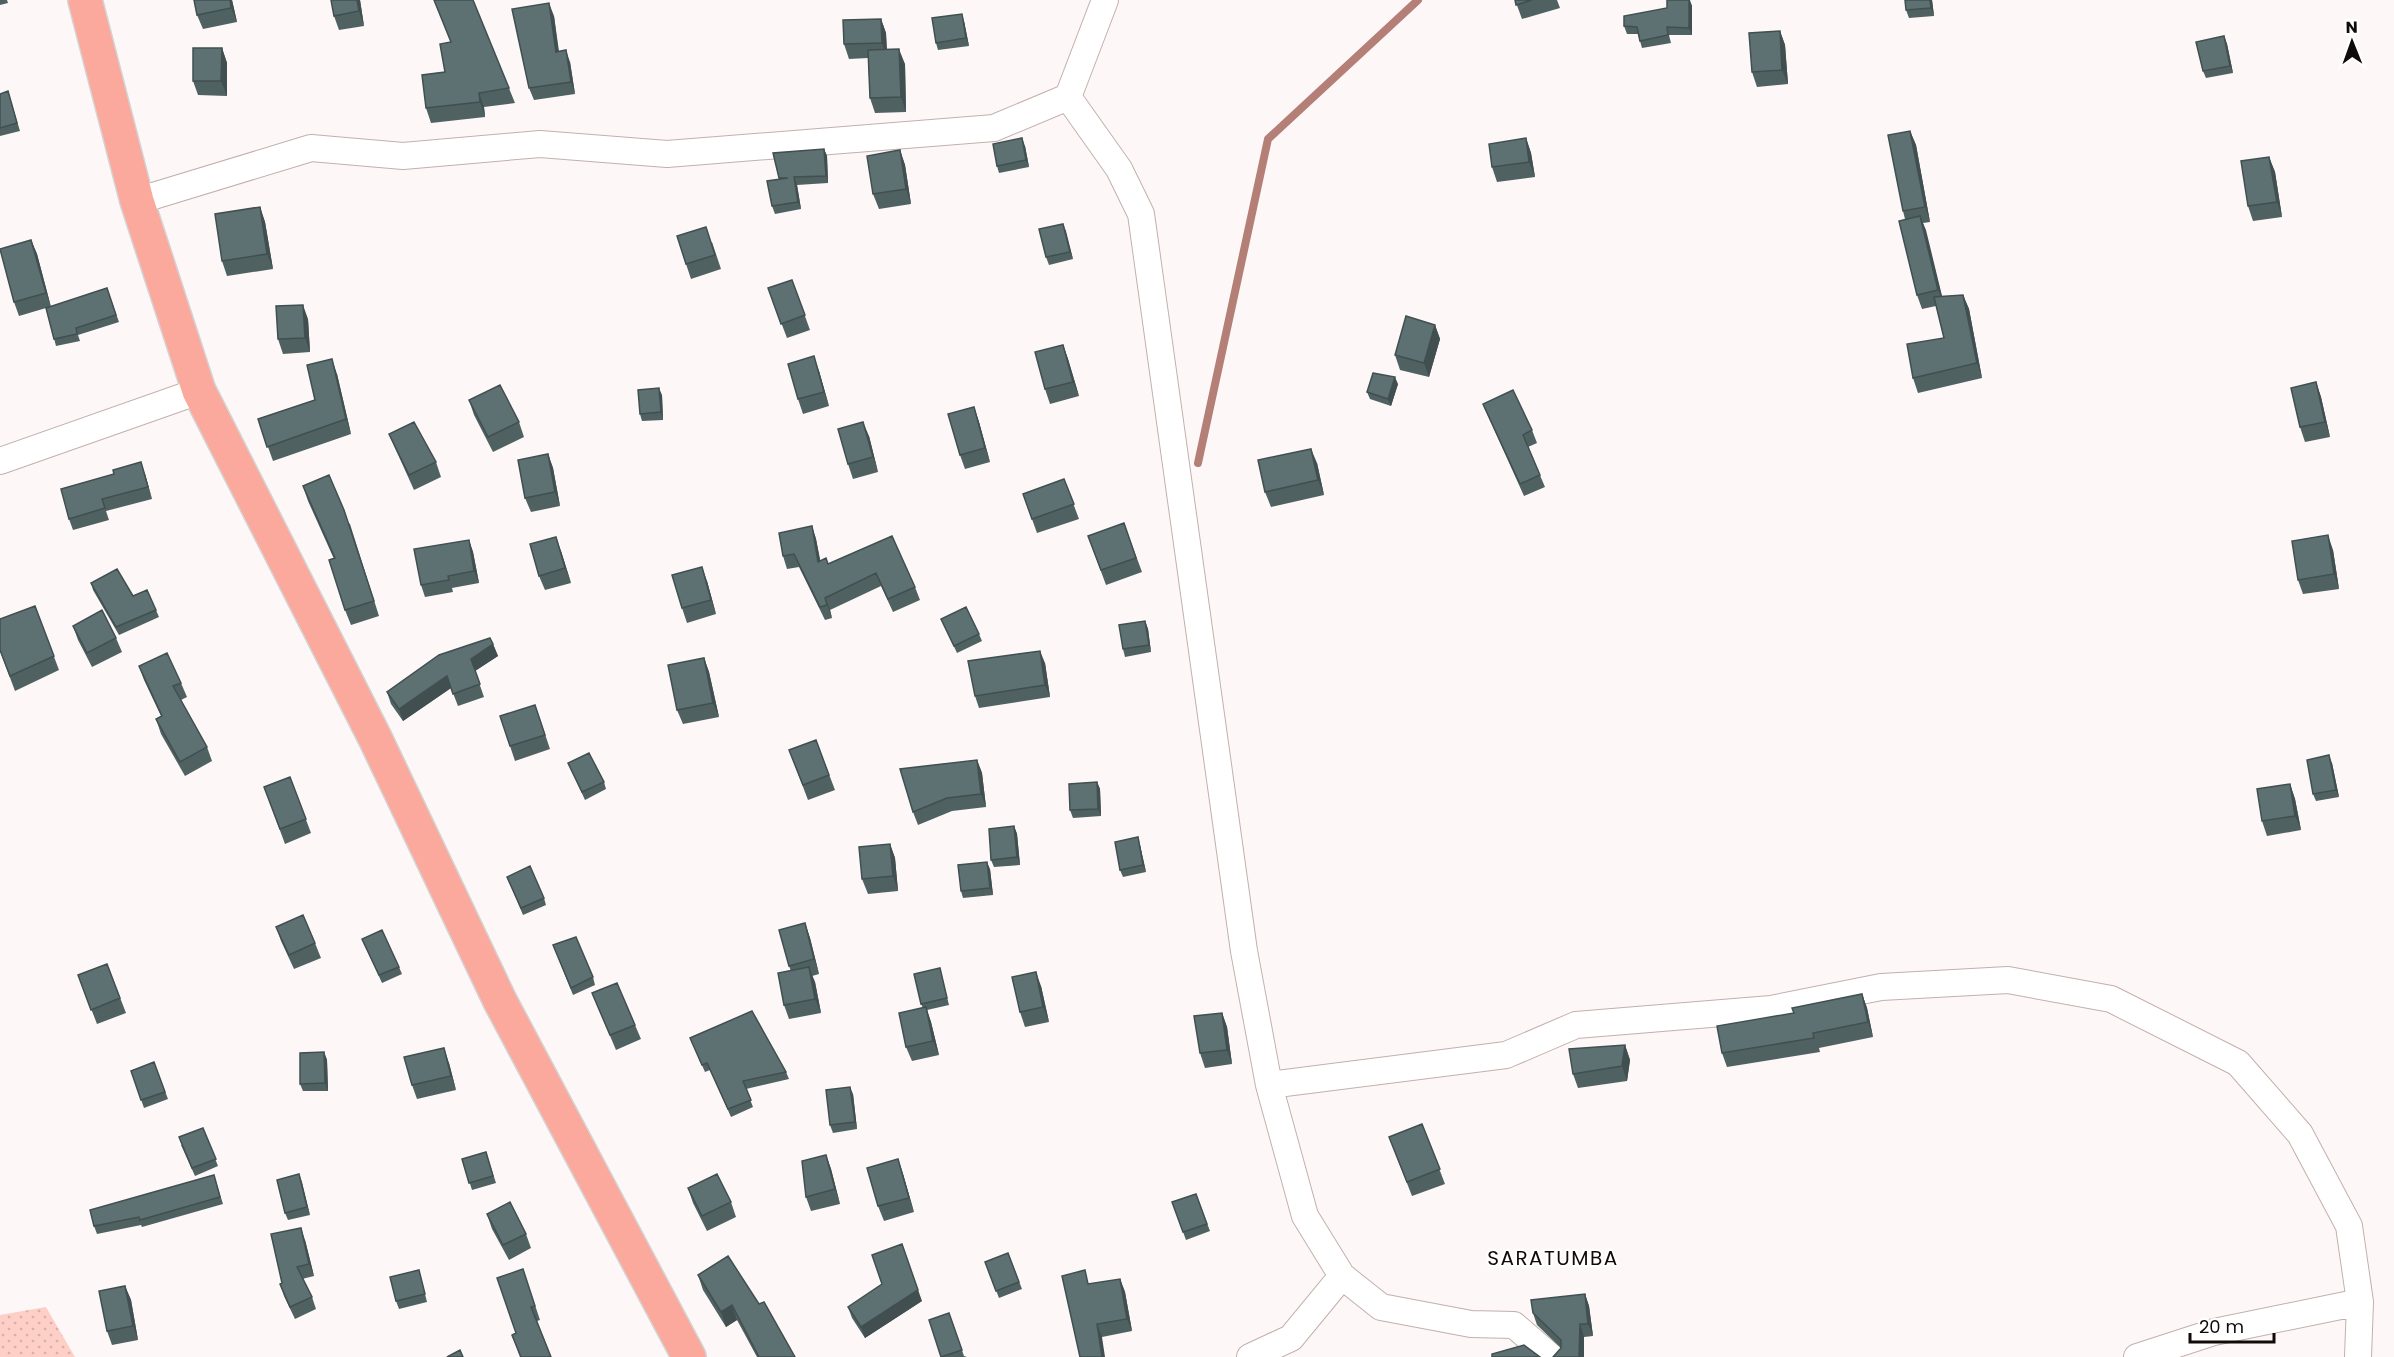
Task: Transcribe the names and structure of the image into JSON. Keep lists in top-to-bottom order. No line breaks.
{"districts":["SARATUMBA"],"scale_bar":"20 m","north":"top"}
